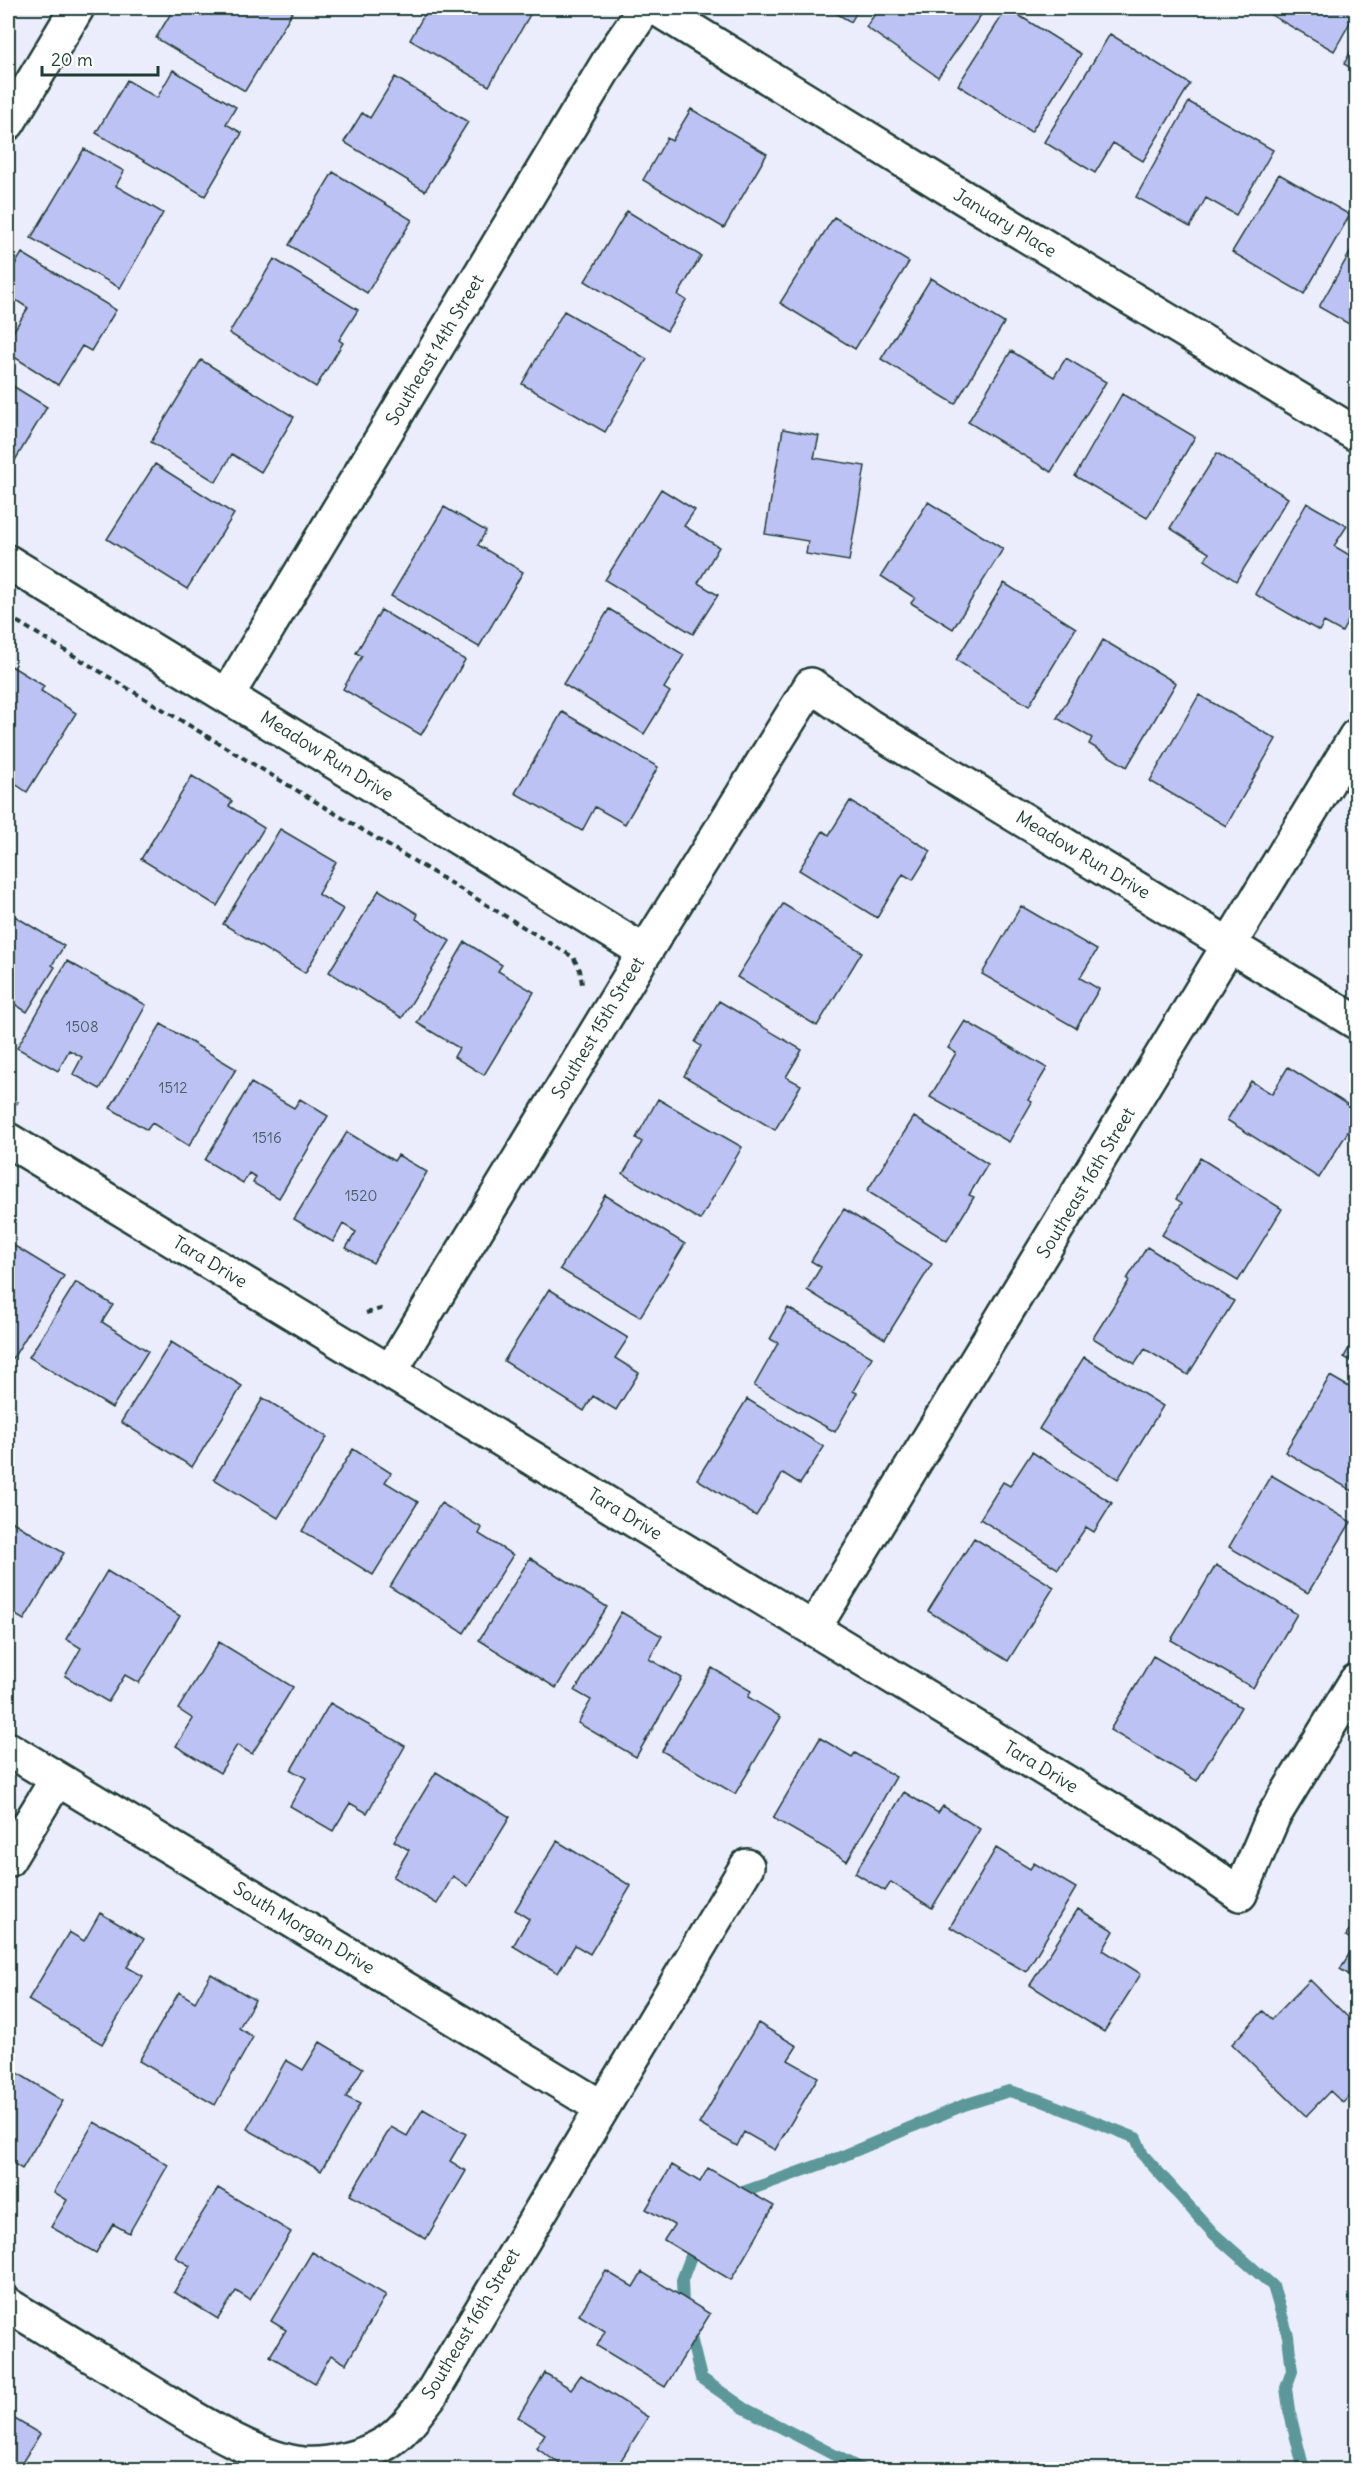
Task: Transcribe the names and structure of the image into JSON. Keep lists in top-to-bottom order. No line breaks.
{"streets":{"street":["January Place","Southeast 14th Street","Meadow Run Drive","Southest 15th Street","Southeast 16th Street","Tara Drive","South Morgan Drive"]},"crossings":[["Southeast 14th Street","Meadow Run Drive"],["Meadow Run Drive","Southest 15th Street"],["Meadow Run Drive","Southeast 16th Street"],["Southest 15th Street","Tara Drive"],["Southeast 16th Street","Tara Drive"],["Southeast 16th Street","South Morgan Drive"]],"house_numbers":["1508","1512","1516","1520"],"scale_bar":"20 m"}
